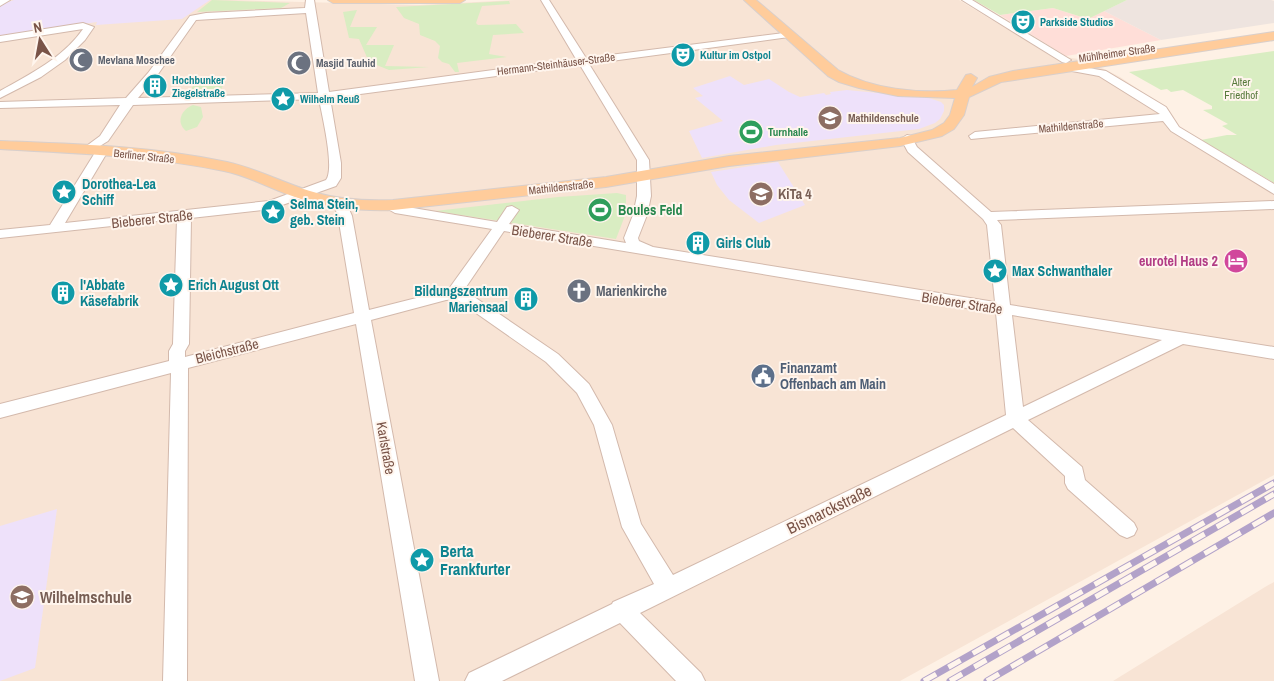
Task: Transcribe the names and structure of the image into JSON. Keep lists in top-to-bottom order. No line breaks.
{"streets":{"main road":["Mühlheimer Straße","Mathildenstraße","Berliner Straße","Bieberer Straße"],"street":["Hermann-Steinhäuser-Straße","Bleichstraße","Karlstraße","Bismarckstraße"]},"crossings":[["Mühlheimer Straße","Mathildenstraße"],["Mathildenstraße","Bieberer Straße"],["Berliner Straße","Bieberer Straße"],["Bieberer Straße","Karlstraße"],["Bieberer Straße","Bismarckstraße"],["Bleichstraße","Karlstraße"]],"parks":["Alter Friedhof"],"places":{"theatre":["Parkside Studios","Kultur im Ostpol"],"mosque":["Mevlana Moschee","Masjid Tauhid"],"building":["Hochbunker Ziegelstraße","Girls Club","l'Abbate Käsefabrik","Bildungszentrum Mariensaal"],"place":["Wilhelm Reuß","Dorothea-Lea Schiff","Selma Stein, geb. Stein","Max Schwanthaler","Erich August Ott","Berta Frankfurter"],"school or university":["Mathildenschule","KiTa 4","Wilhelmschule"],"sports":["Turnhalle","Boules Feld"],"hotel":["eurotel Haus 2"],"church":["Marienkirche"],"public building":["Finanzamt Offenbach am Main"]},"north":"top"}
